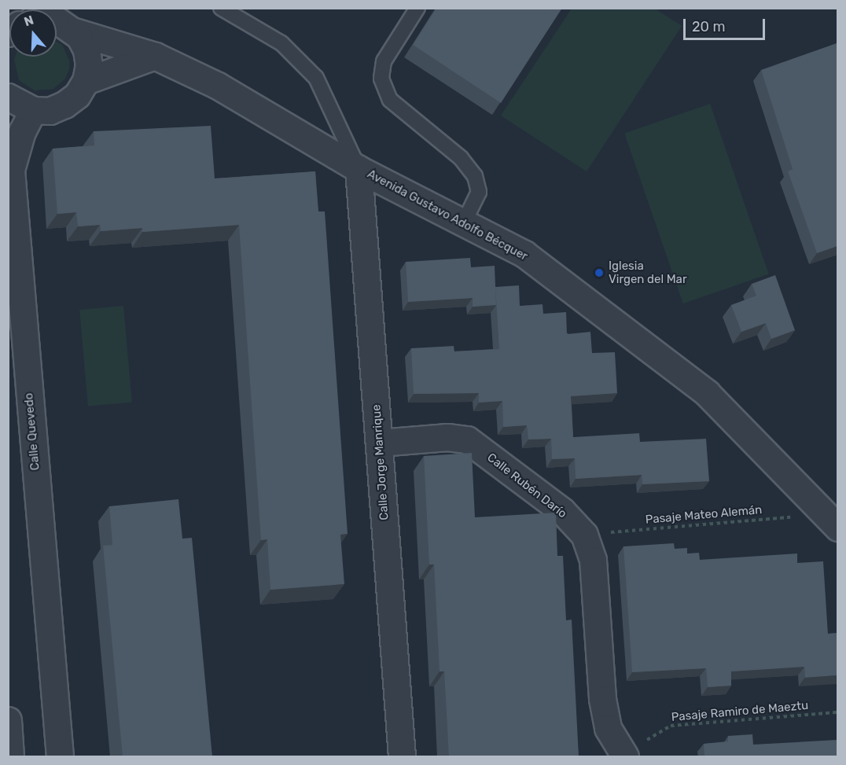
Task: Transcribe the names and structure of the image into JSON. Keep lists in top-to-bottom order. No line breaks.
{"streets":{"street":["Avenida Gustavo Adolfo Bécquer","Calle Quevedo","Calle Jorge Manrique","Calle Rubén Darío"],"path":["Pasaje Mateo Alemán","Pasaje Ramiro de Maeztu"]},"crossings":[["Avenida Gustavo Adolfo Bécquer","Calle Jorge Manrique"],["Avenida Gustavo Adolfo Bécquer","Pasaje Mateo Alemán"],["Calle Jorge Manrique","Calle Rubén Darío"],["Calle Rubén Darío","Pasaje Mateo Alemán"],["Calle Rubén Darío","Pasaje Ramiro de Maeztu"]],"places":["Iglesia Virgen del Mar"],"scale_bar":"20 m","north":"top"}
